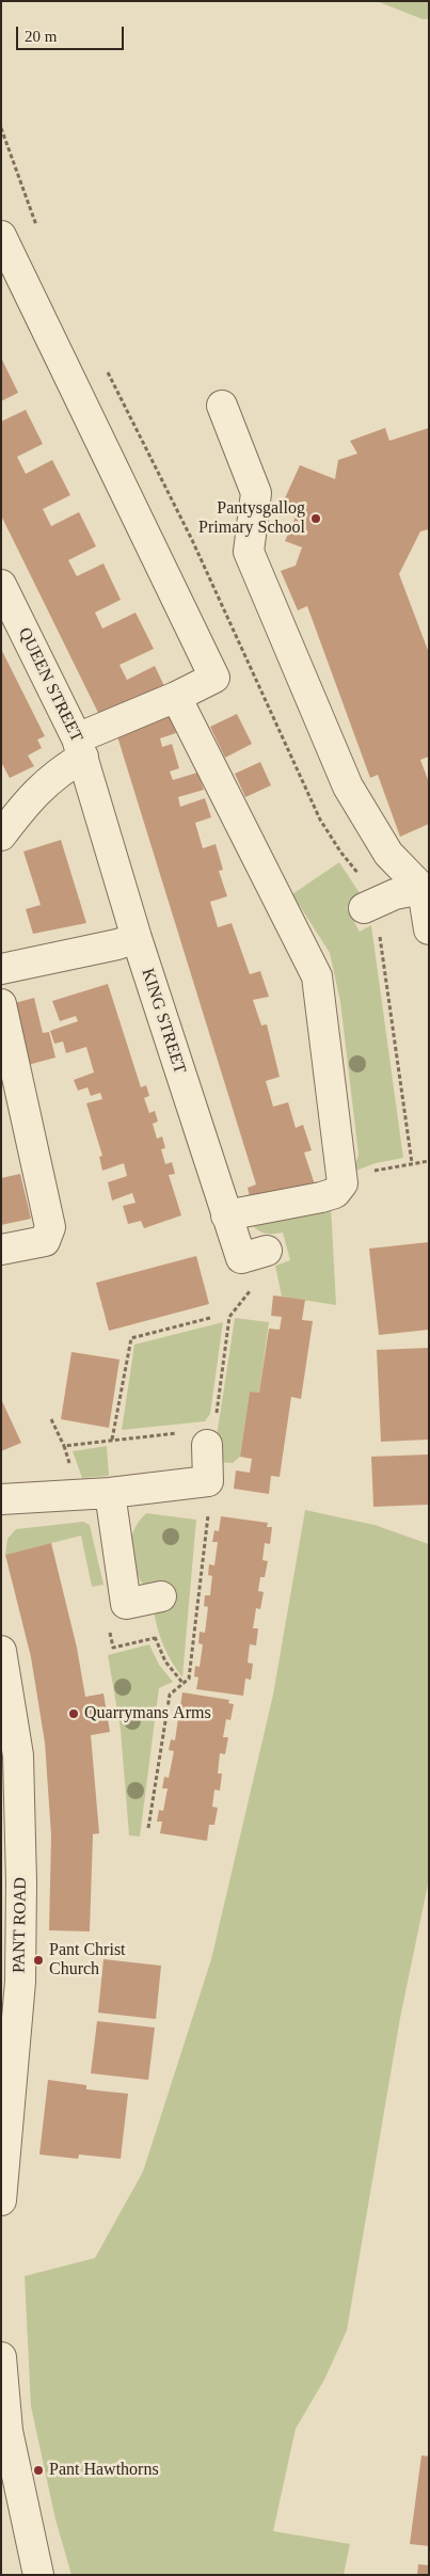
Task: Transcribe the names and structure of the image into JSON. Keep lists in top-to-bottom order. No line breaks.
{"streets":{"street":["QUEEN STREET","KING STREET","PANT ROAD"]},"crossings":[["QUEEN STREET","KING STREET"]],"places":["Pantysgallog Primary School","Quarrymans Arms","Pant Christ Church","Pant Hawthorns"],"scale_bar":"20 m"}
